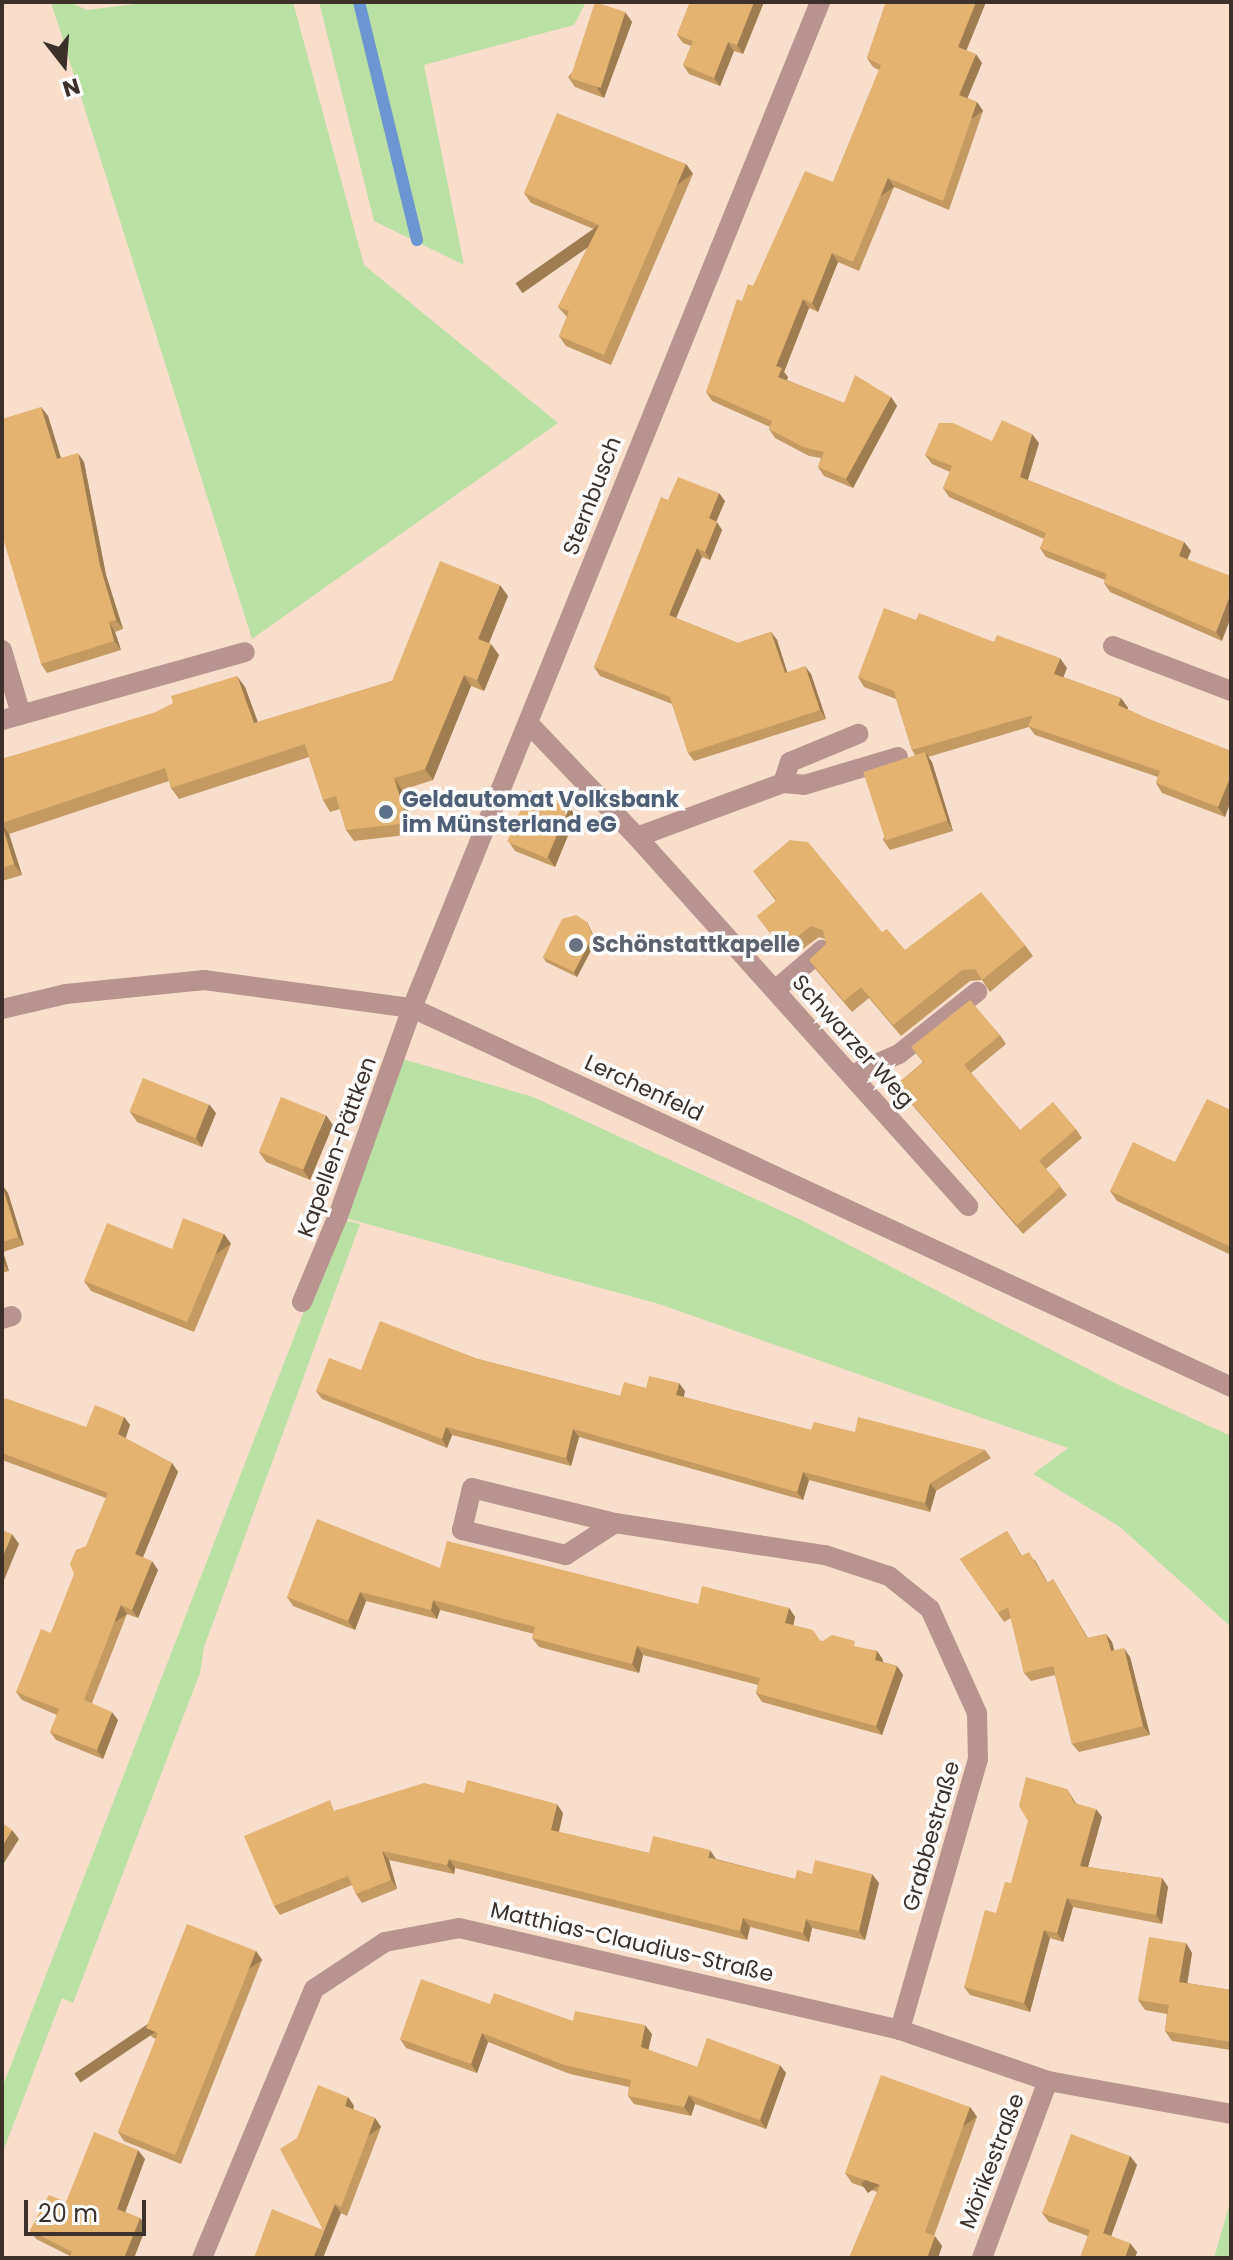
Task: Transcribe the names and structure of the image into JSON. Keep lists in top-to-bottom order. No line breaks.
{"streets":{"street":["Sternbusch","Schwarzer Weg","Lerchenfeld","Kapellen-Pättken","Grabbestraße","Matthias-Claudius-Straße","Mörikestraße"]},"crossings":[["Sternbusch","Schwarzer Weg"],["Sternbusch","Lerchenfeld"],["Sternbusch","Kapellen-Pättken"],["Lerchenfeld","Kapellen-Pättken"],["Grabbestraße","Matthias-Claudius-Straße"],["Matthias-Claudius-Straße","Mörikestraße"]],"places":["Geldautomat Volksbank im Münsterland eG","Schönstattkapelle"],"scale_bar":"20 m","north":"bottom"}
